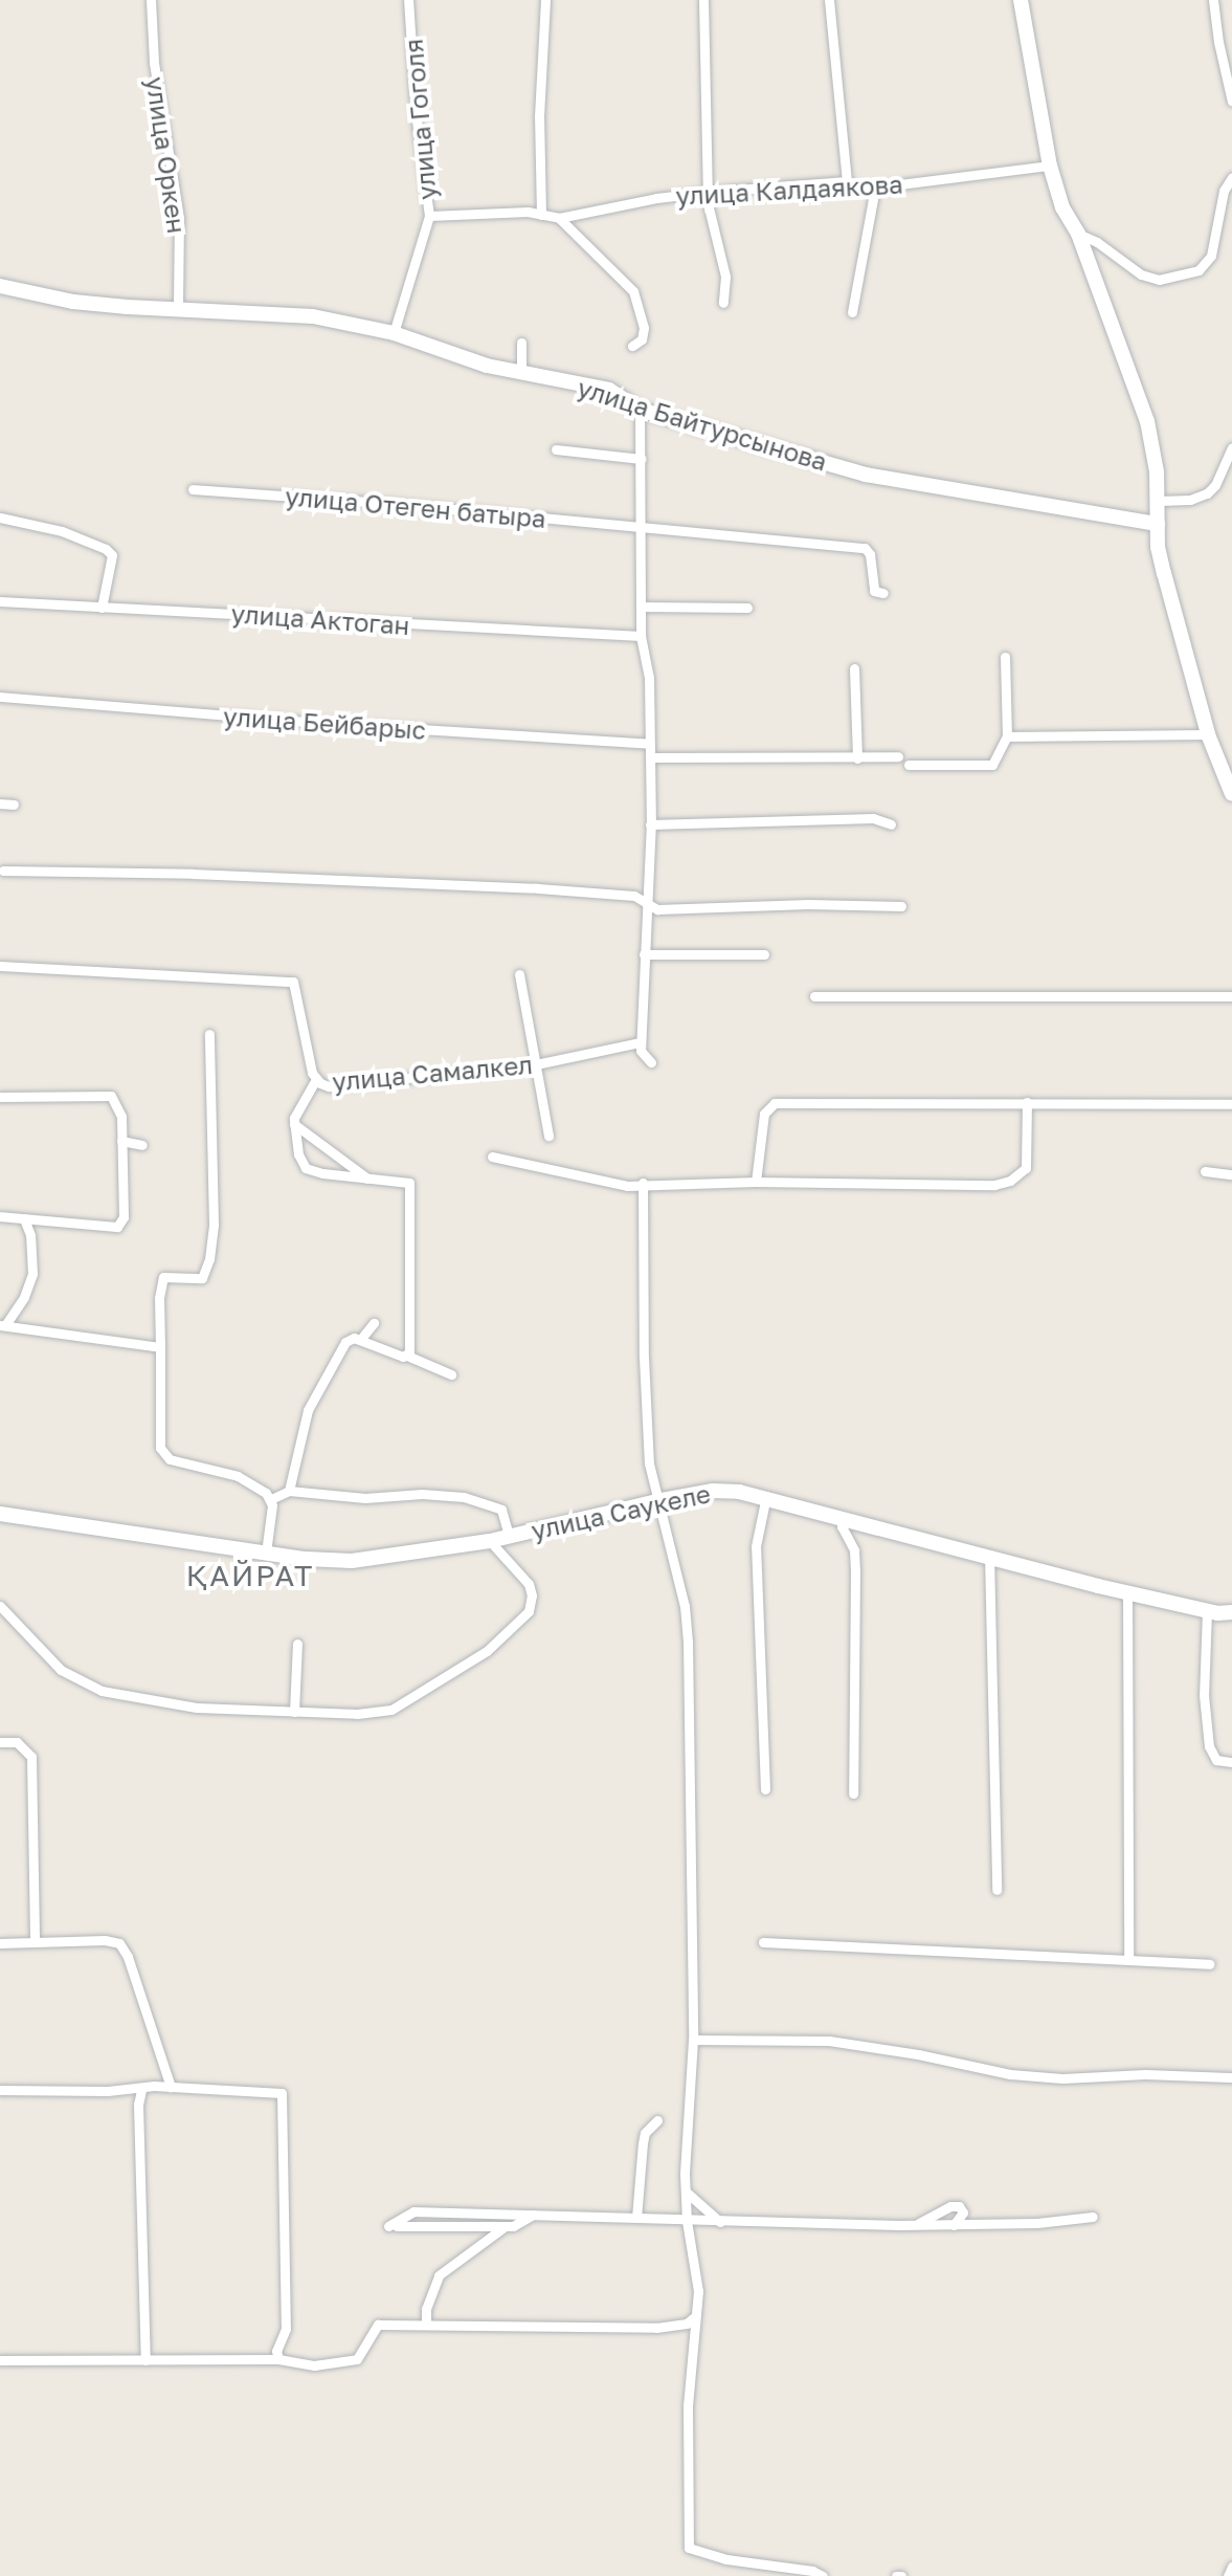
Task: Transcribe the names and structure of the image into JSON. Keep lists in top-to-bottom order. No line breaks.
{"streets":{"street":["улица Гоголя","улица Оркен","улица Калдаякова","улица Байтурсынова","улица Отеген батыра","улица Актоган","улица Бейбарыс","улица Самалкел","улица Саукеле"]},"crossings":[["улица Гоголя","улица Калдаякова"],["улица Гоголя","улица Байтурсынова"],["улица Оркен","улица Байтурсынова"]],"districts":["ҚАЙРАТ"]}
